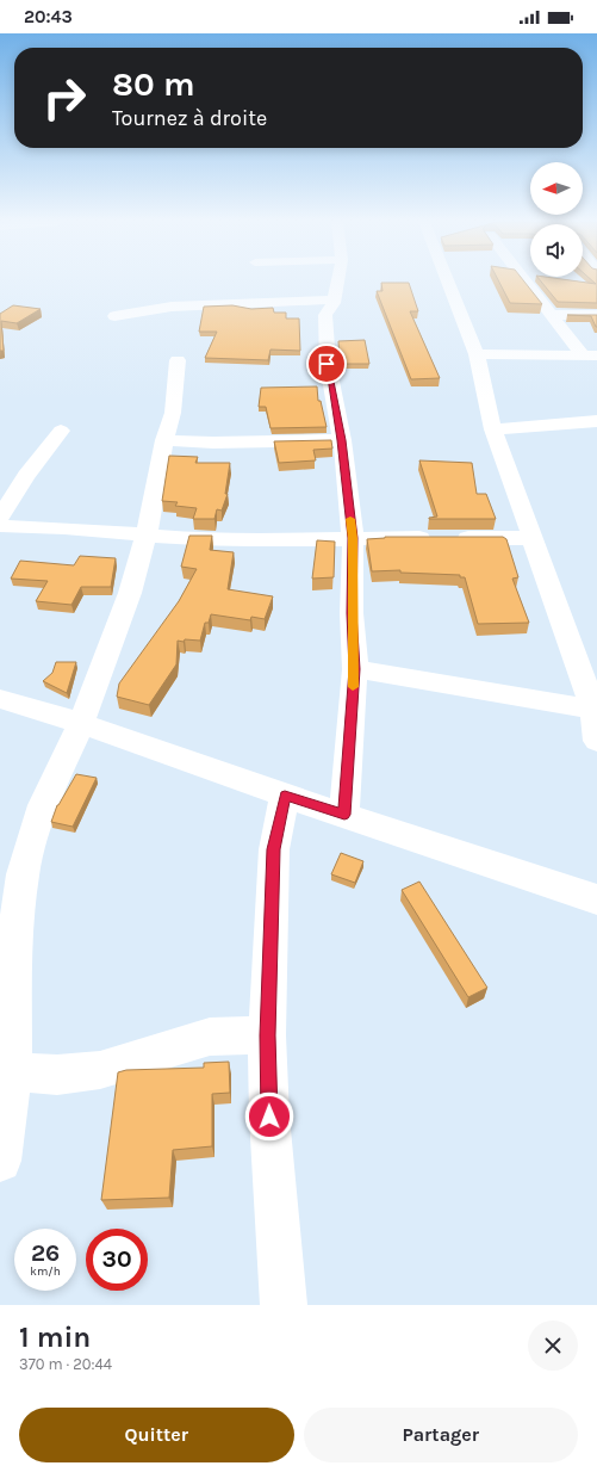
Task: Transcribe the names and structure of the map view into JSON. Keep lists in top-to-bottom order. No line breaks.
{"north":"left","page":{"status":"20:43","turn":["80 m","Tournez à droite"],"speed":"26 km/h","limit":"30","heading":["1 min","370 m · 20:44"],"buttons":["Quitter","Partager"]}}
